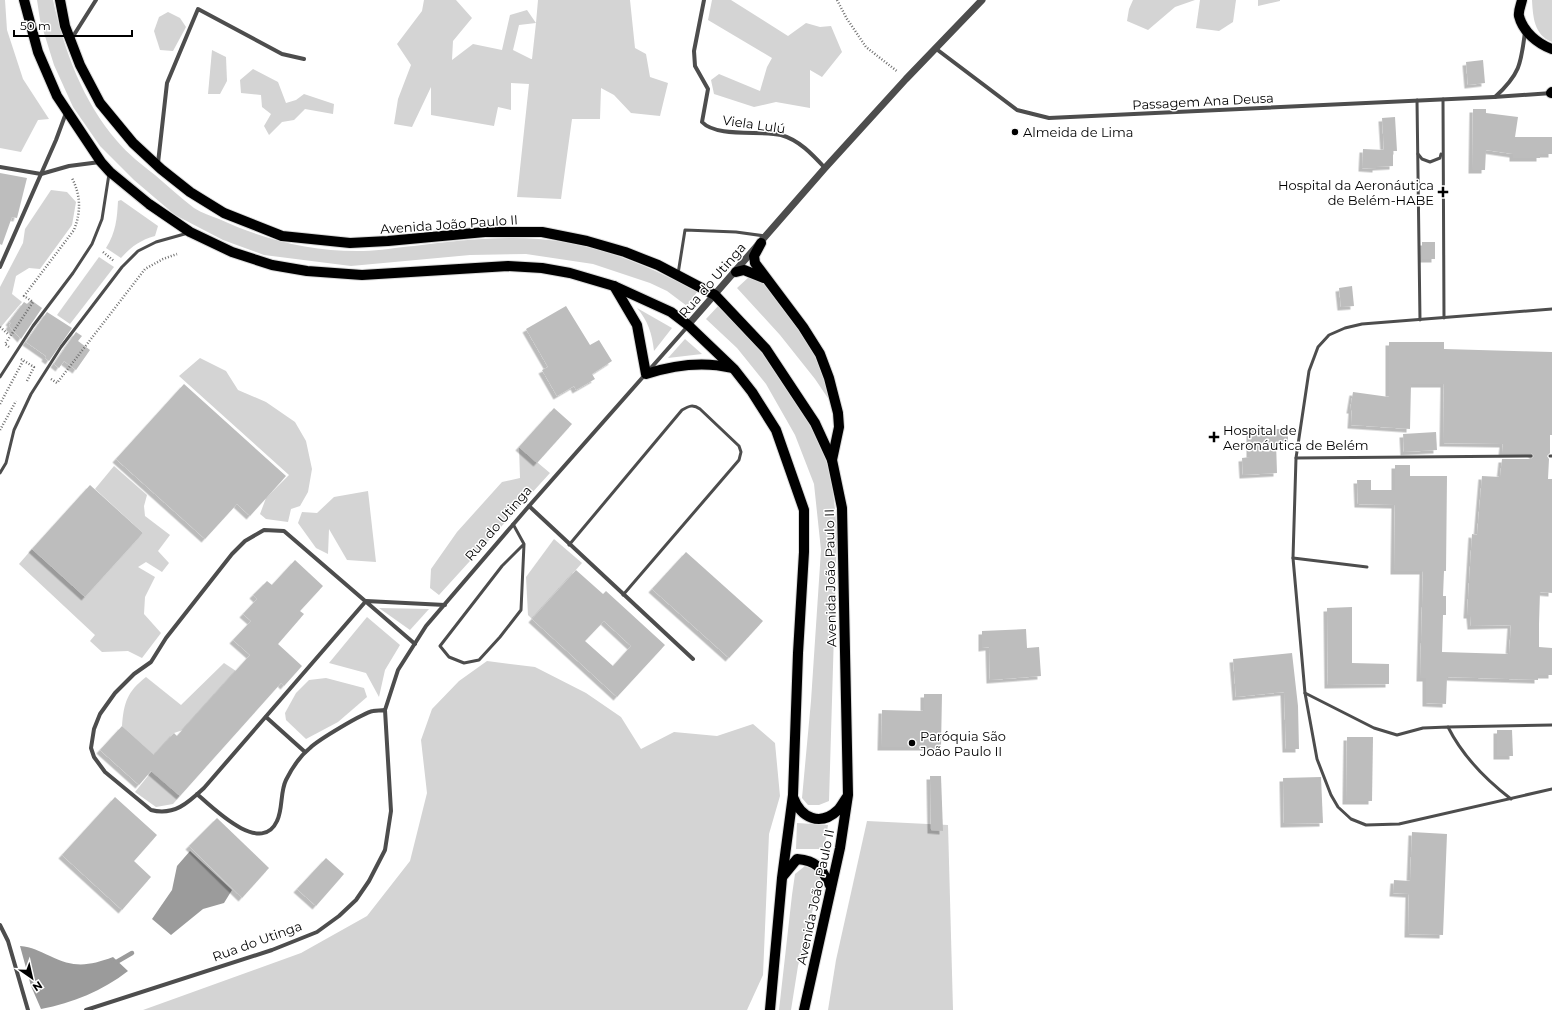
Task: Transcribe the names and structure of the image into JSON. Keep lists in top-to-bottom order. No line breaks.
{"streets":{"main road":["Avenida João Paulo II"],"street":["Passagem Ana Deusa","Viela Lulú","Rua do Utinga"]},"crossings":[["Passagem Ana Deusa","Rua do Utinga"],["Viela Lulú","Rua do Utinga"],["Avenida João Paulo II","Rua do Utinga"]],"places":{"other":["Almeida de Lima","Paróquia São João Paulo II"],"health":["Hospital da Aeronáutica de Belém-HABE","Hospital de Aeronáutica de Belém"]},"scale_bar":"50 m","north":"bottom right"}
